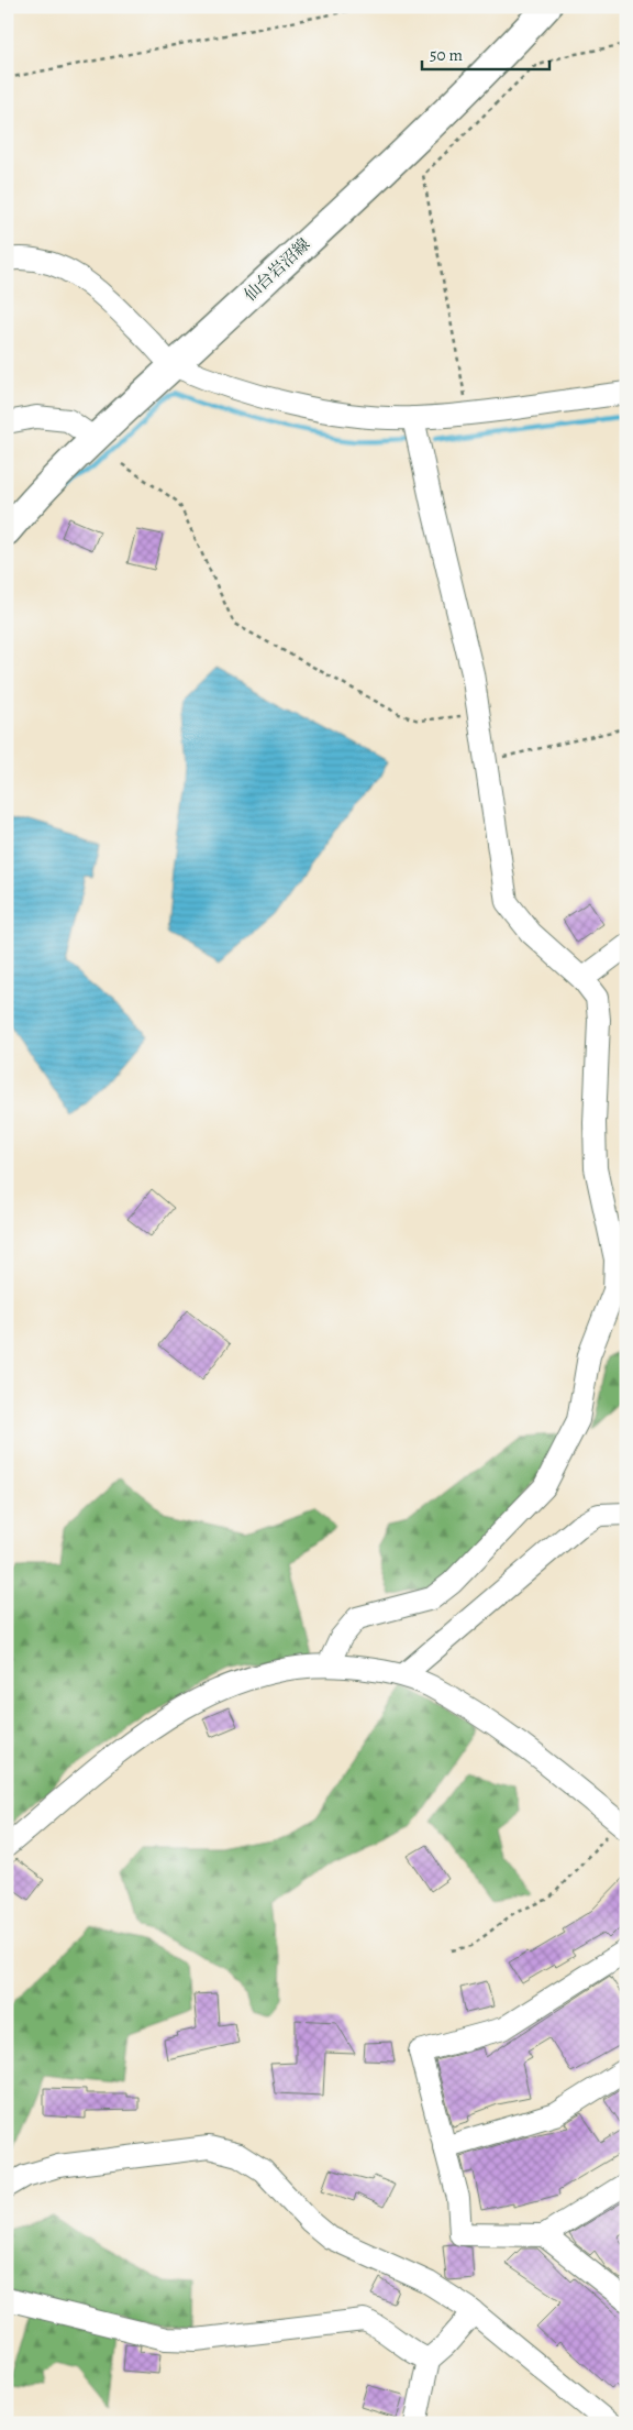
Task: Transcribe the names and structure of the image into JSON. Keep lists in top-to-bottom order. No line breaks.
{"streets":{"main road":["仙台岩沼線"]},"scale_bar":"50 m"}
